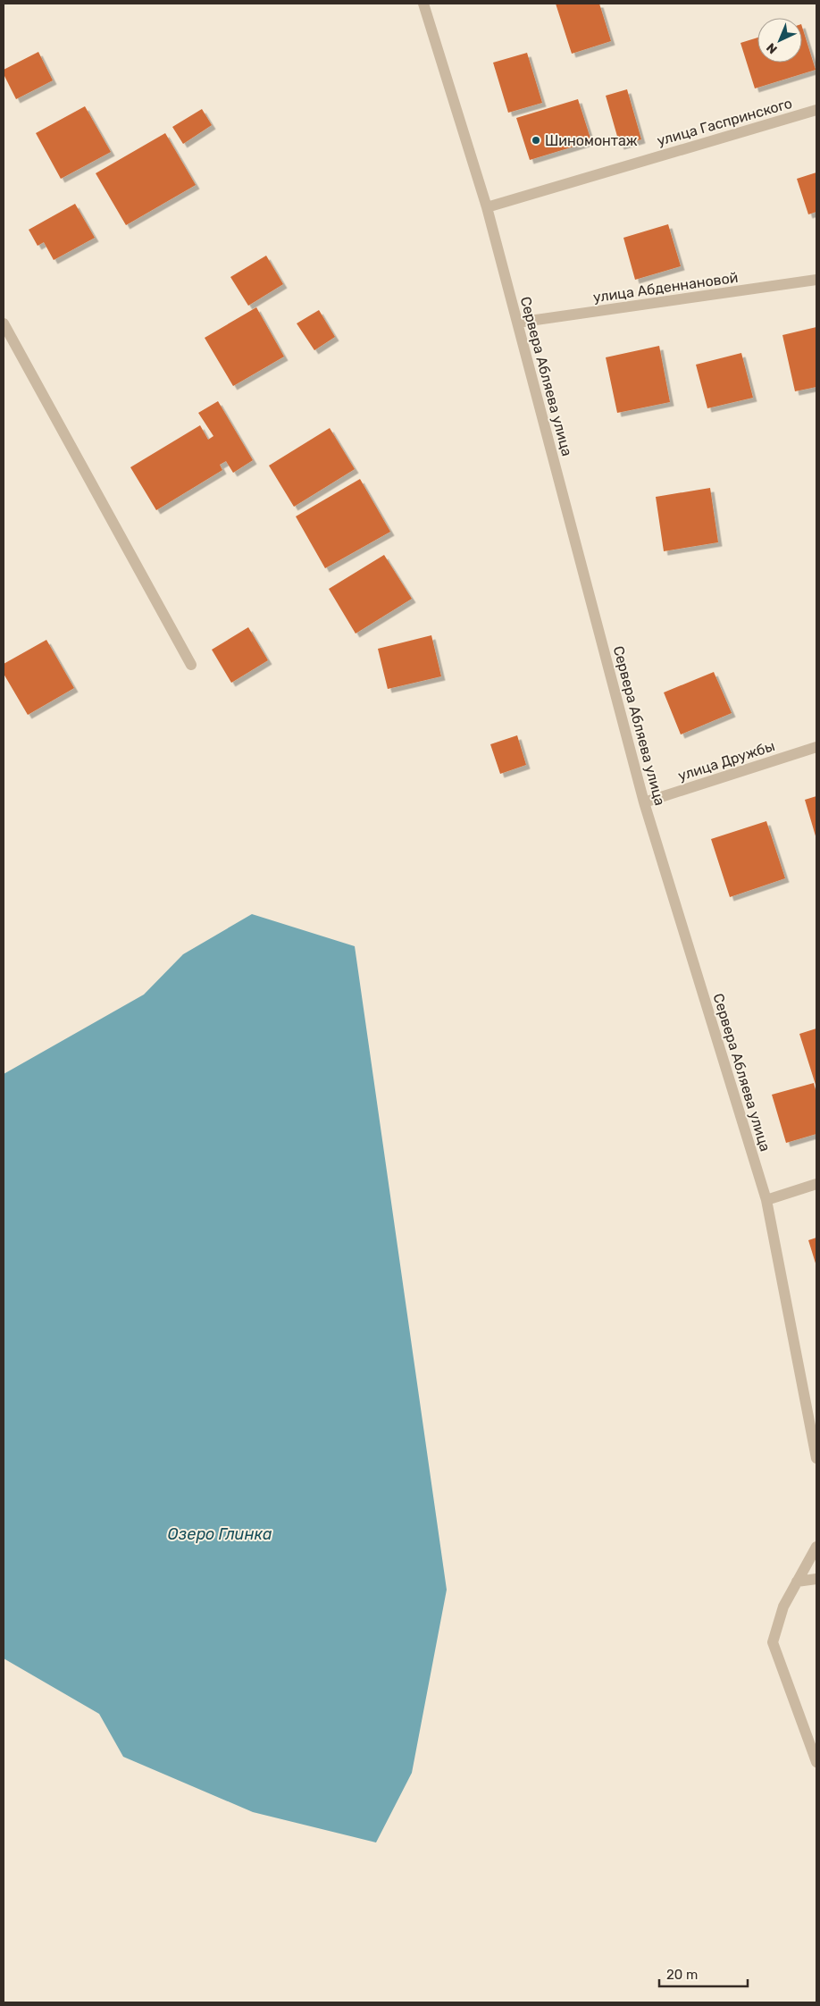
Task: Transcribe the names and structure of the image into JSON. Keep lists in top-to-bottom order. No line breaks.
{"streets":{"street":["улица Гаспринского","улица Абденнановой","Сервера Абляева улица","улица Дружбы"]},"crossings":[["улица Гаспринского","Сервера Абляева улица"],["улица Абденнановой","Сервера Абляева улица"],["Сервера Абляева улица","улица Дружбы"]],"water":["Озеро Глинка"],"places":["Шиномонтаж"],"scale_bar":"20 m","north":"bottom left"}
